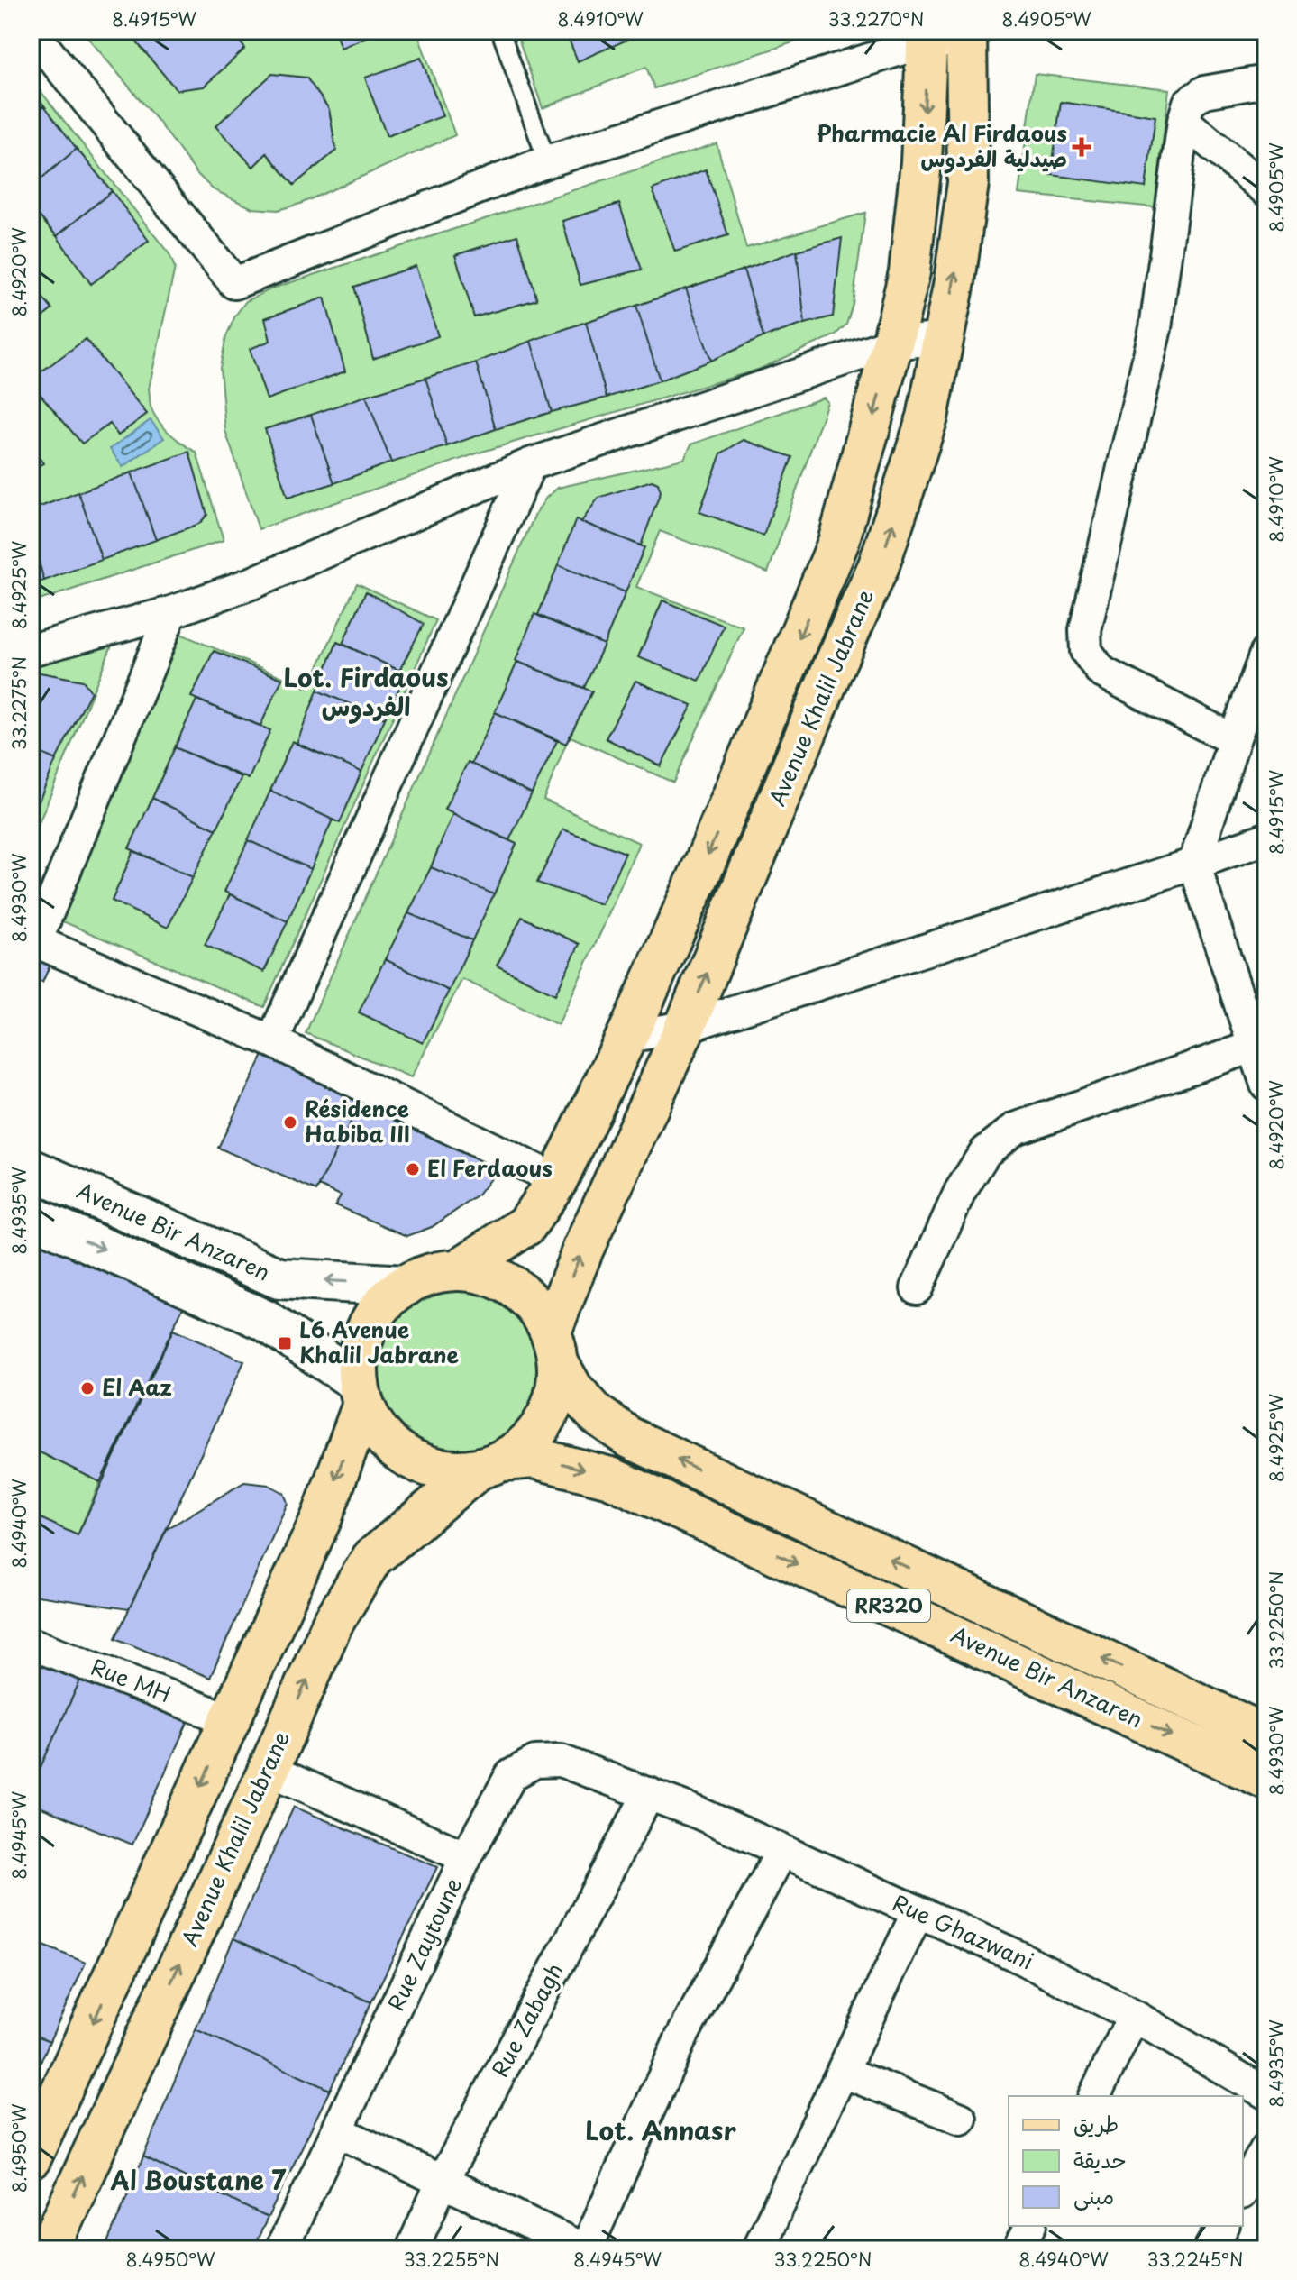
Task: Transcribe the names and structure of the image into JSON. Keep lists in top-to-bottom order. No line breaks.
{"streets":{"main road":["Avenue Khalil Jabrane","Avenue Bir Anzaren","RR320"],"street":["Rue MH","Rue Ghazwani","Rue Zaytoune","Rue Zabagh"]},"crossings":[["Avenue Khalil Jabrane","Avenue Bir Anzaren"],["Avenue Khalil Jabrane","RR320"],["Avenue Bir Anzaren","RR320"],["Rue Ghazwani","Rue Zaytoune"],["Rue Ghazwani","Rue Zabagh"],["Rue Zaytoune","Rue Zabagh"]],"districts":["Lot. Firdaous الفردوس","Lot. Annasr","Al Boustane 7"],"places":{"health":["Pharmacie Al Firdaous صيدلية الفردوس"],"other":["Résidence Habiba III","El Ferdaous","El Aaz"],"transit":["L6 Avenue Khalil Jabrane"]},"legend":["طريق","حديقة","مبنى"],"coordinates":["8.4915°W","8.4910°W","33.2270°N","8.4905°W","8.4920°W","8.4925°W","33.2275°N","8.4930°W","8.4935°W","8.4940°W","33.2250°N","8.4945°W","8.4950°W","33.2255°N","33.2245°N"]}
